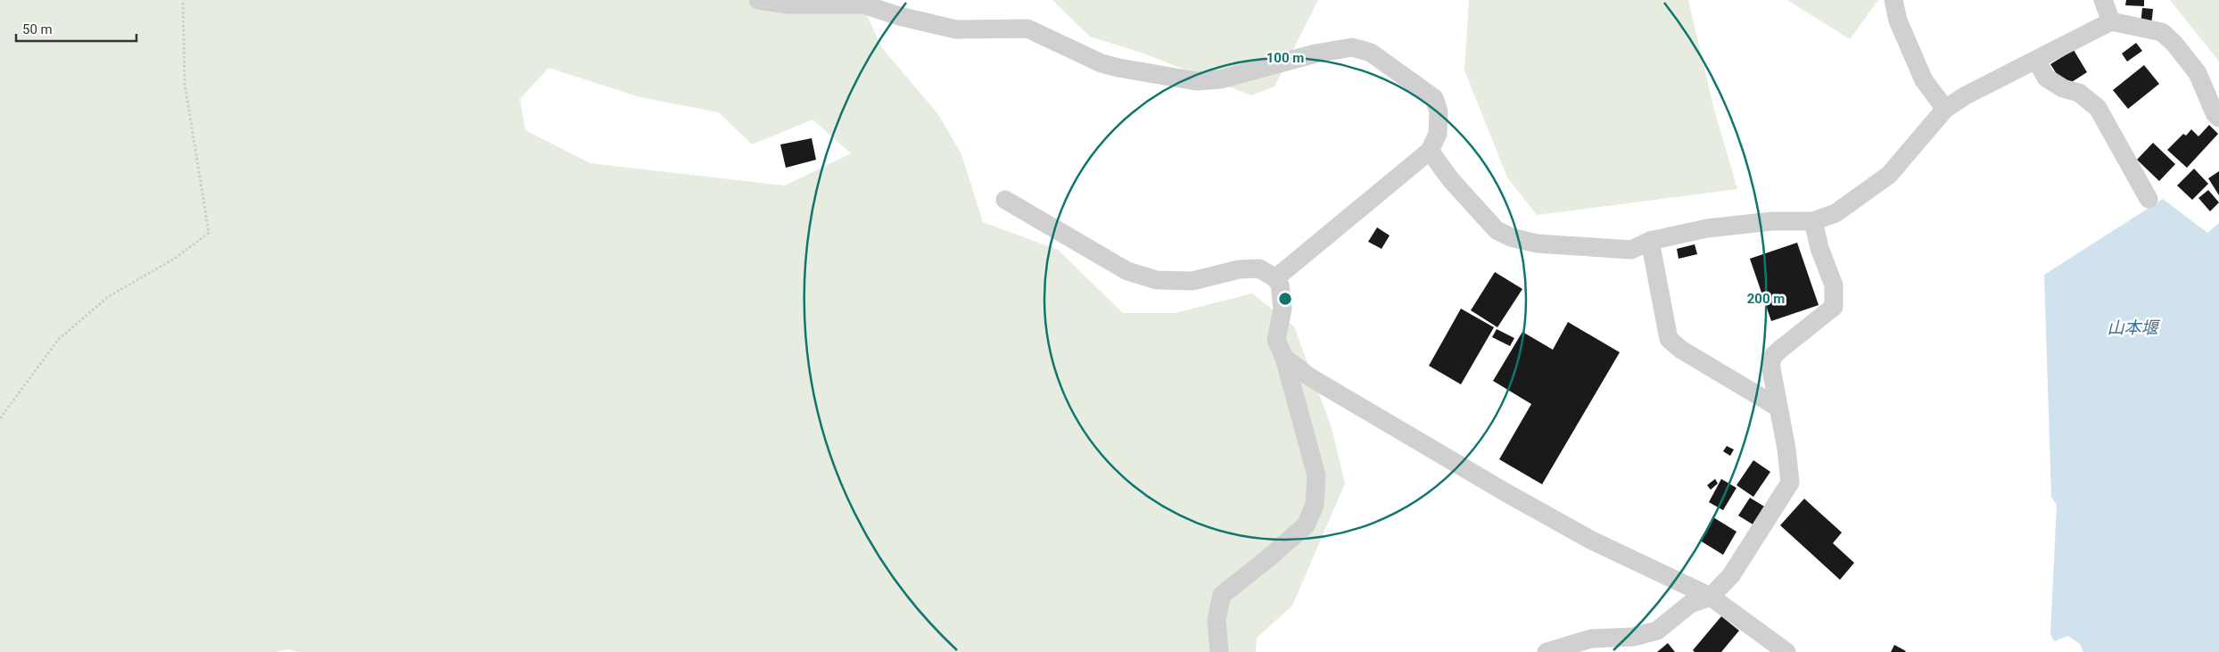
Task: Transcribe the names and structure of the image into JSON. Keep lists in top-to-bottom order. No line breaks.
{"water":["山本堰"],"scale_bar":"50 m","rings":["100 m","200 m"]}
